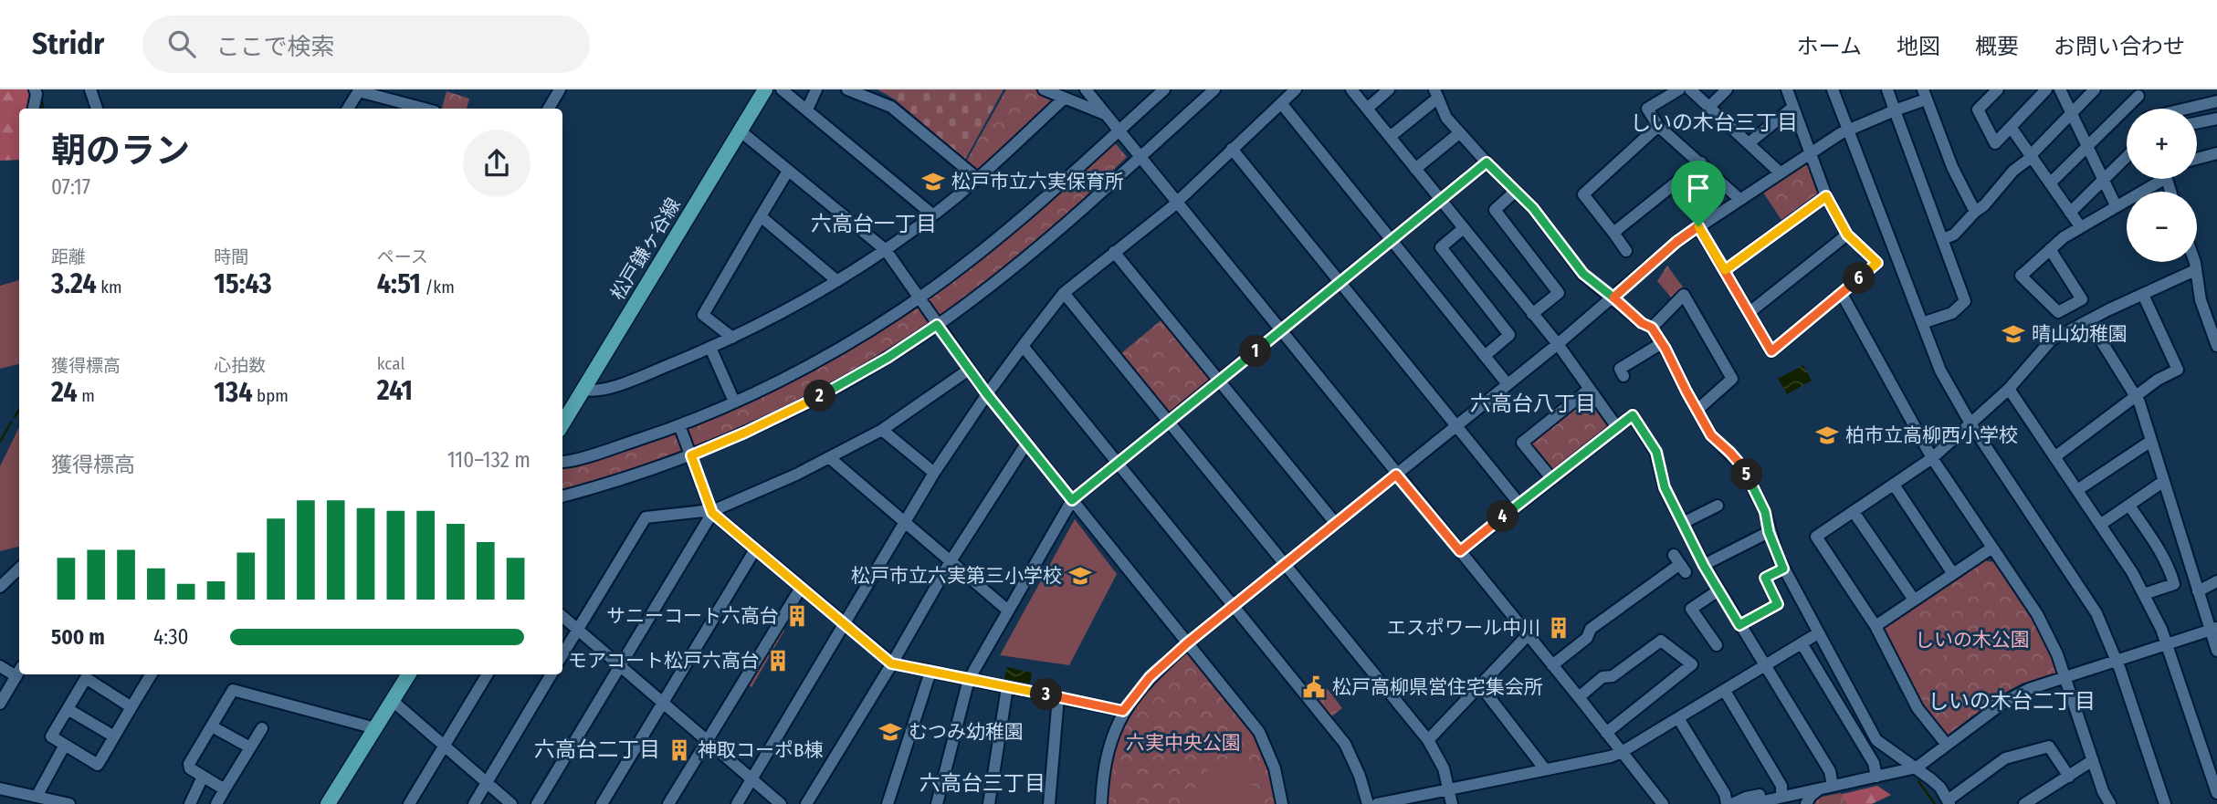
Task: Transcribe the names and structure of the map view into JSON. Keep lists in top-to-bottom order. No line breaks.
{"streets":{"main road":["松戸鎌ヶ谷線"]},"districts":["しいの木台三丁目","六高台一丁目","六高台八丁目","しいの木台二丁目","六高台二丁目","六高台三丁目"],"parks":["しいの木公園","六実中央公園"],"places":{"school or university":["松戸市立六実保育所","晴山幼稚園","柏市立高柳西小学校","松戸市立六実第三小学校","むつみ幼稚園"],"building":["サニーコート六高台","エスポワール中川","モアコート松戸六高台","神取コーポB棟"],"public building":["松戸高柳県営住宅集会所"]},"page":{"header":"Stridr","search":"ここで検索","nav":["ホーム","地図","概要","お問い合わせ"],"map_buttons":["+","−"],"heading":["朝のラン","07:17"],"stats":[["距離","3.24 km"],["時間","15:43"],["ペース","4:51 /km"],["獲得標高","24 m"],["心拍数","134 bpm"],["kcal","241"]],"pins":["6","1","2","5","4","3"],"chart":["獲得標高","110–132 m"],"list":[{"name":"500 m","note":"4:30"}]}}
